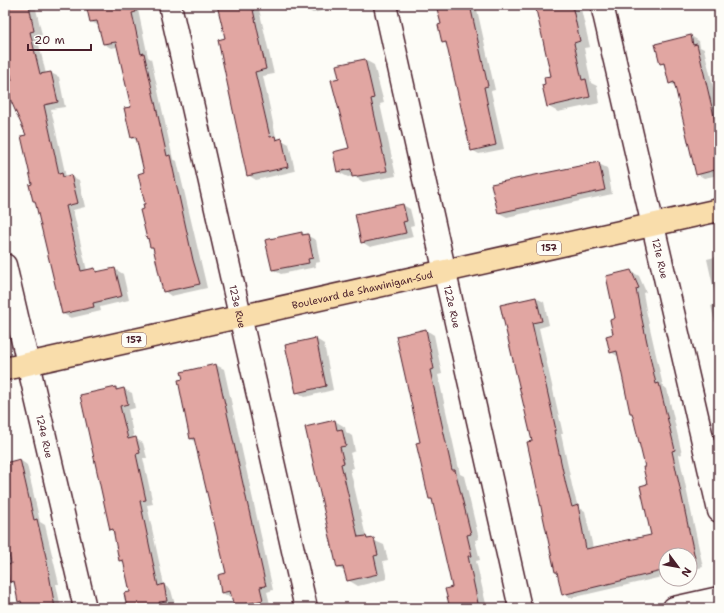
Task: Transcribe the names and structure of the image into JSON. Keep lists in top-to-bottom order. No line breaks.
{"streets":{"main road":["157","Boulevard de Shawinigan-Sud"],"street":["121e Rue","122e Rue","123e Rue","124e Rue"]},"crossings":[["121e Rue","Boulevard de Shawinigan-Sud"],["Boulevard de Shawinigan-Sud","122e Rue"],["Boulevard de Shawinigan-Sud","123e Rue"],["Boulevard de Shawinigan-Sud","124e Rue"]],"scale_bar":"20 m","north":"bottom right"}
